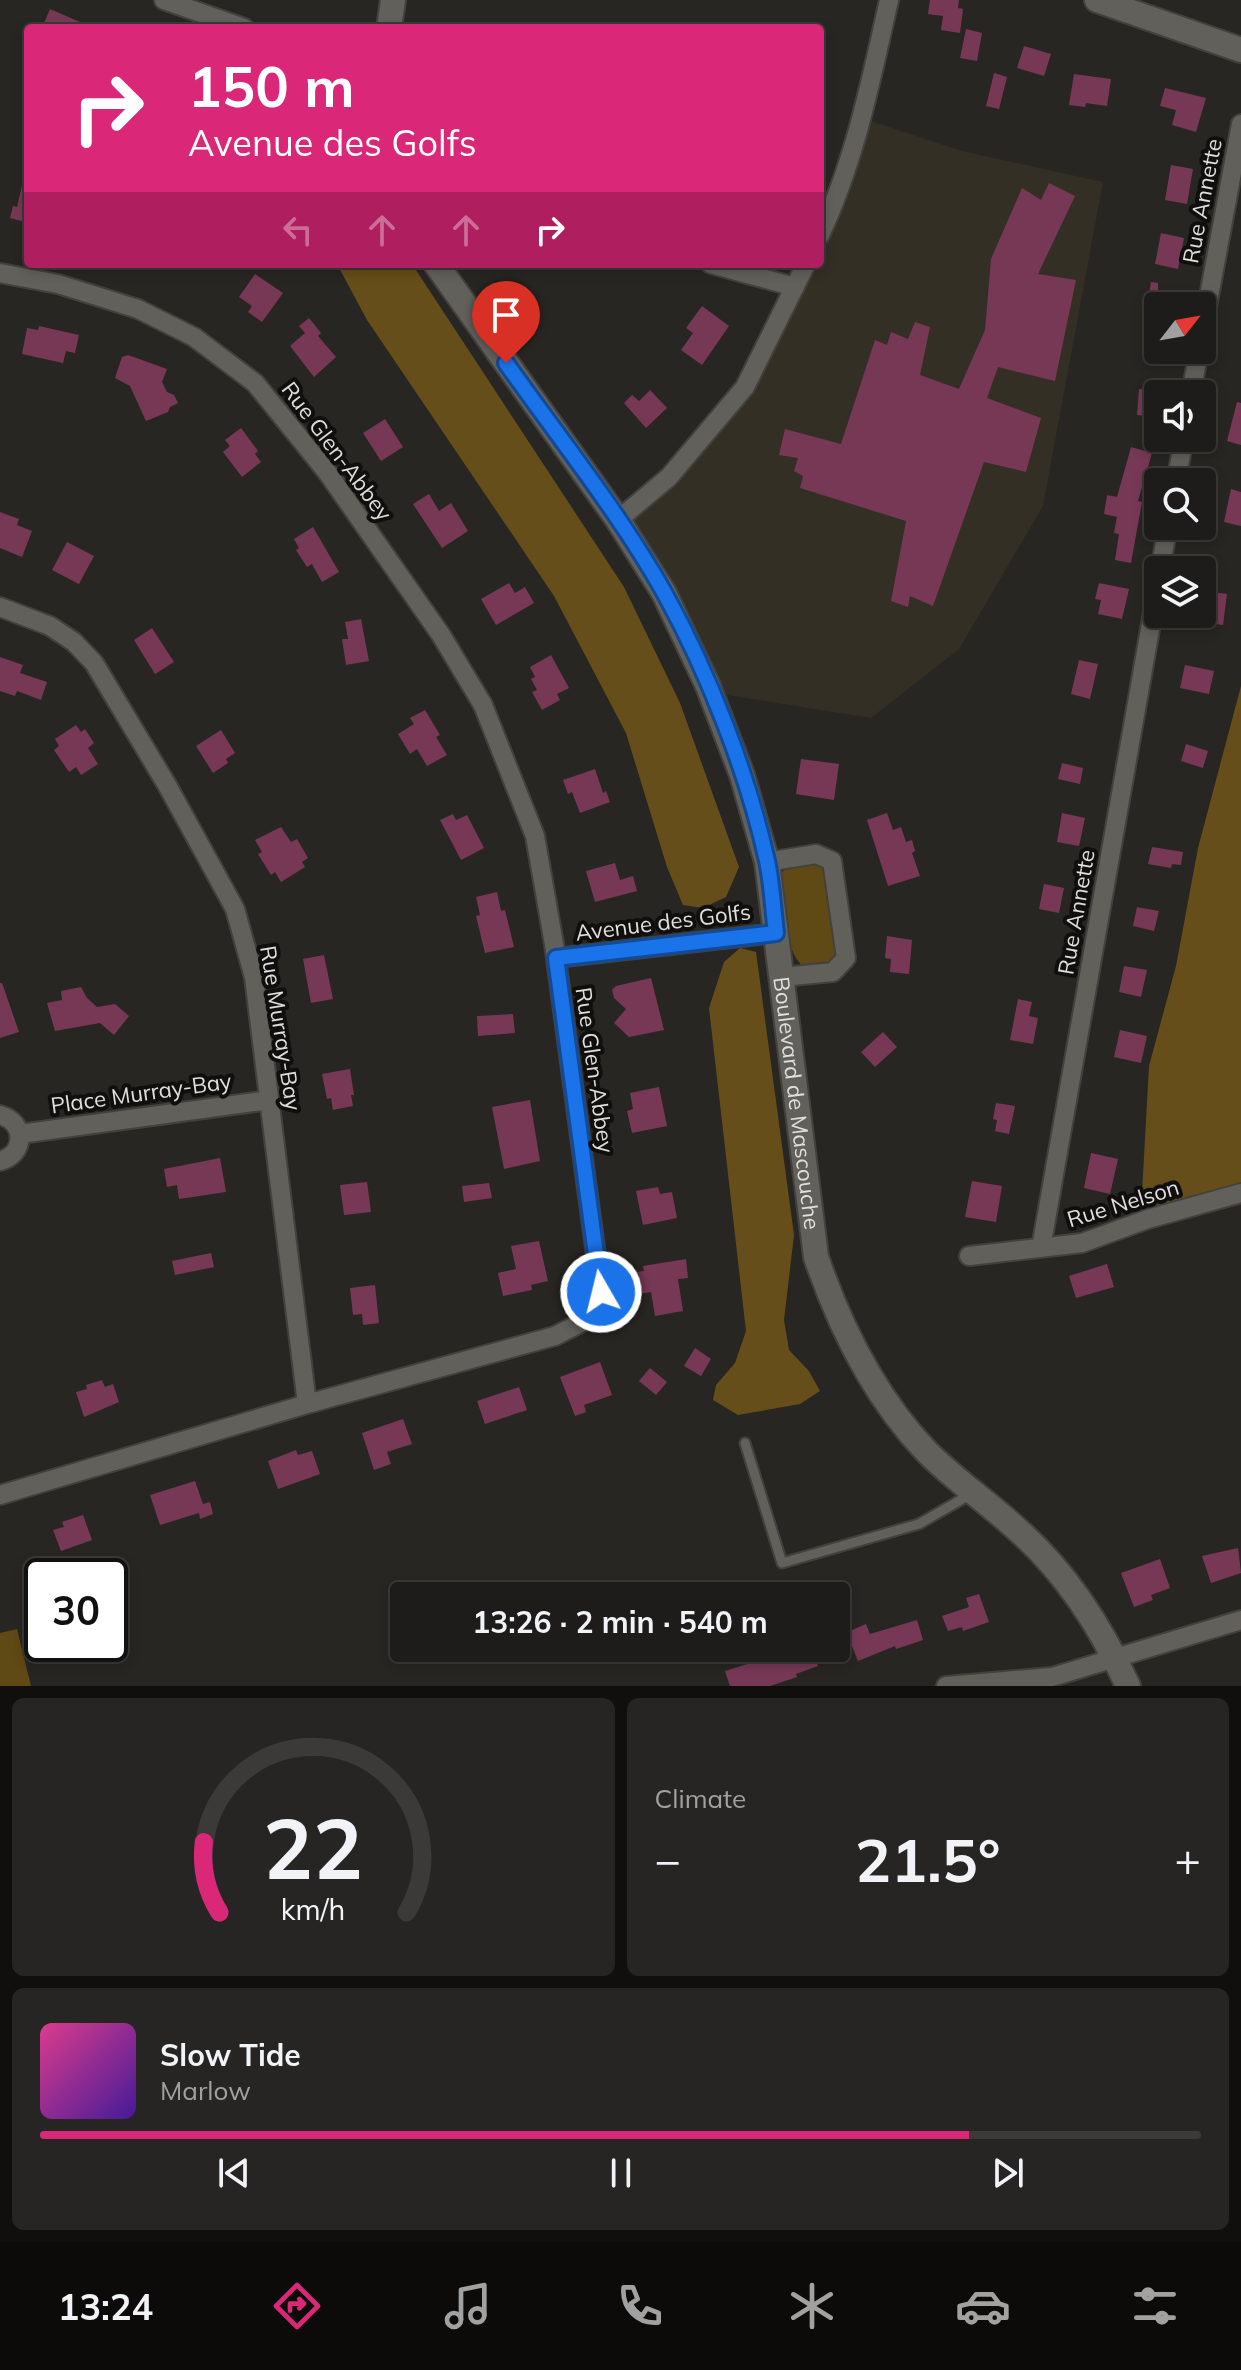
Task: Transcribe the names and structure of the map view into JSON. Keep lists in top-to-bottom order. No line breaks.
{"streets":{"street":["Rue Annette","Rue Glen-Abbey","Avenue des Golfs","Rue Murray-Bay","Place Murray-Bay","Boulevard de Mascouche","Rue Nelson"]},"crossings":[["Rue Annette","Rue Nelson"],["Rue Glen-Abbey","Avenue des Golfs"],["Rue Glen-Abbey","Rue Murray-Bay"],["Avenue des Golfs","Boulevard de Mascouche"],["Rue Murray-Bay","Place Murray-Bay"]],"north":"top right","page":{"turn":["150 m","Avenue des Golfs"],"limit":"30","trip":"13:26 · 2 min · 540 m","tile":"Climate","heat":["−","21.5°","+"],"song":["Slow Tide","Marlow"],"tabs":"13:24","gauge":["22","km/h"]}}
